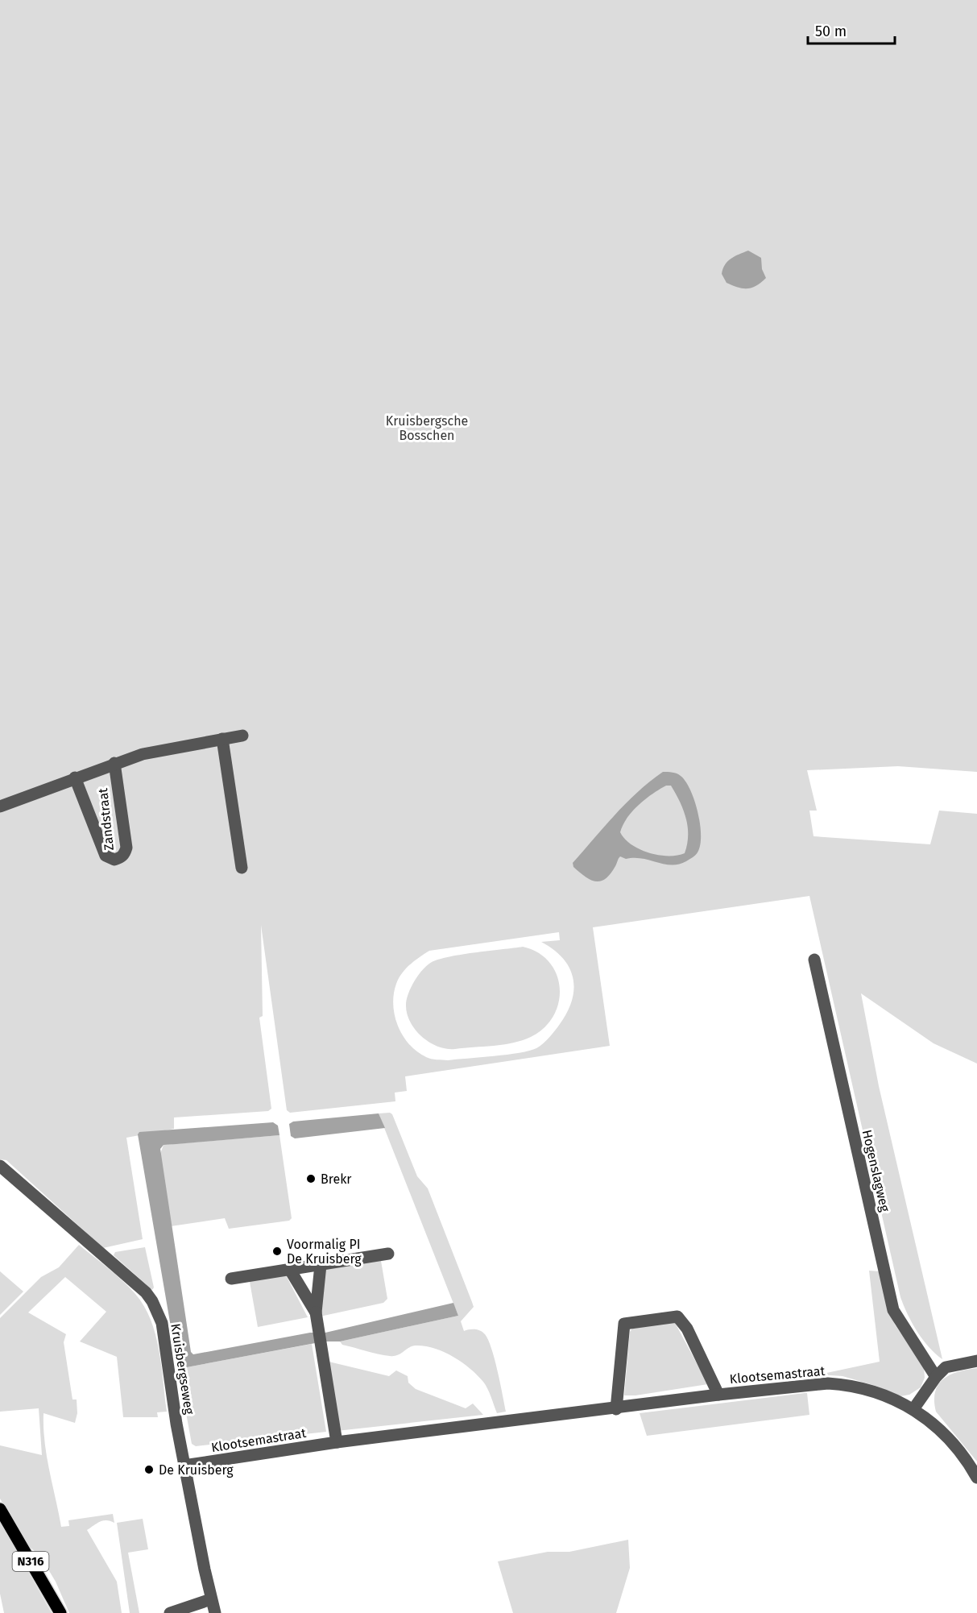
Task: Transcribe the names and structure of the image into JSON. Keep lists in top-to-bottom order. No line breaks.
{"streets":{"main road":["N316"],"street":["Zandstraat","Hogenslagweg","Kruisbergseweg","Klootsemastraat"]},"crossings":[["Kruisbergseweg","Klootsemastraat"]],"parks":["Kruisbergsche Bosschen"],"places":["Brekr","Voormalig PI De Kruisberg","De Kruisberg"],"scale_bar":"50 m"}
